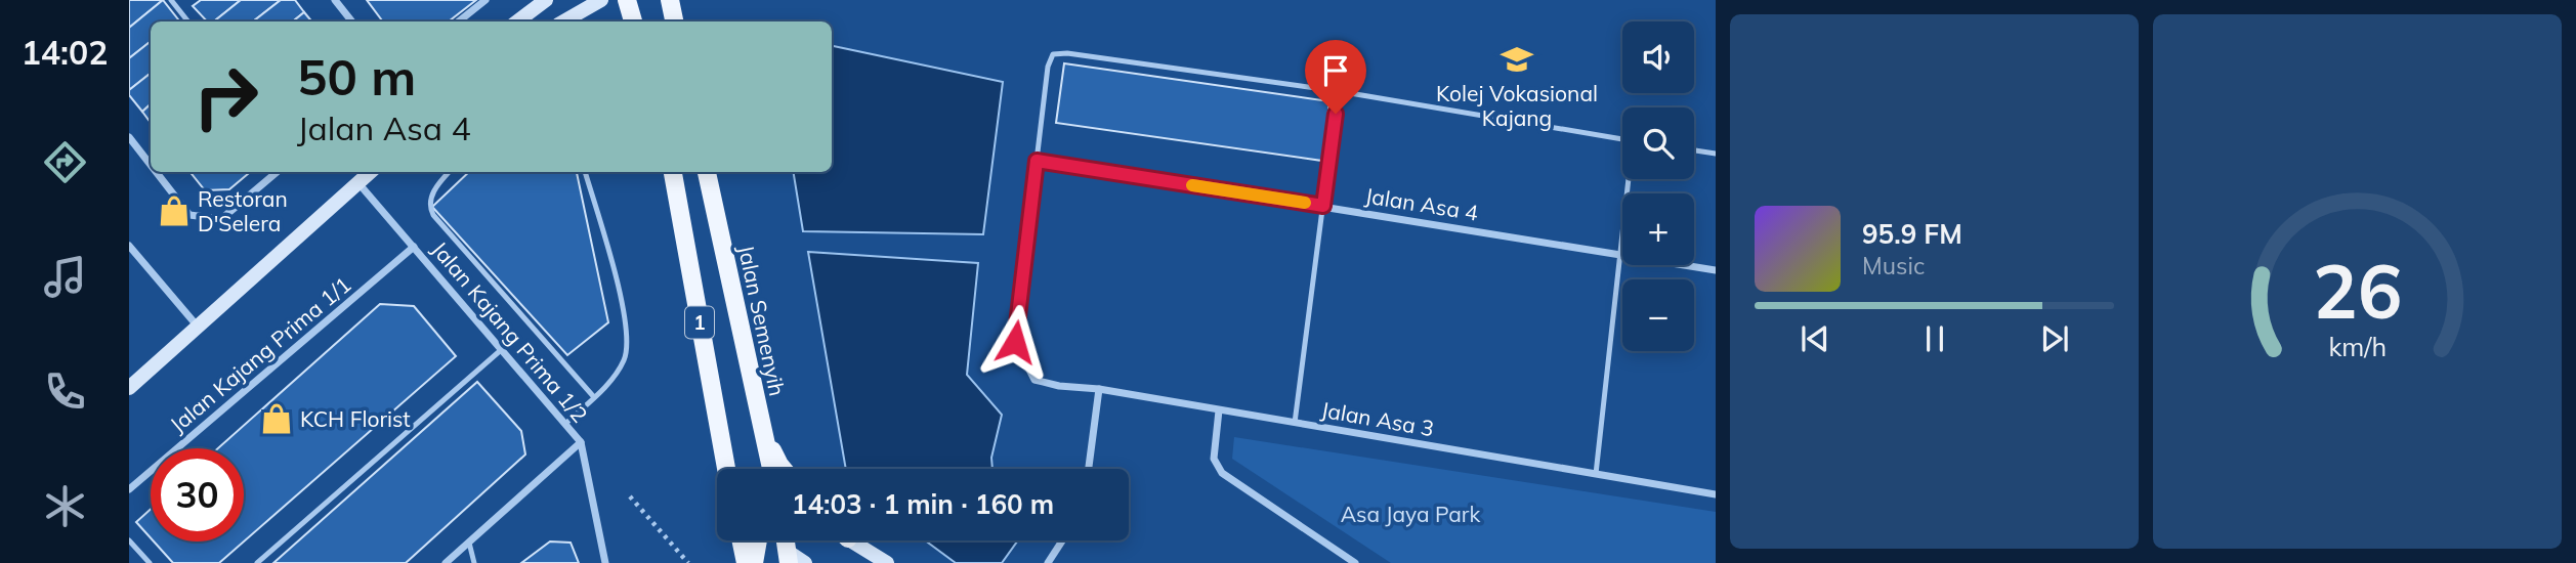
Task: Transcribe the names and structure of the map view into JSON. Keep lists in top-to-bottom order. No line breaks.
{"streets":{"main road":["Jalan Semenyih","1"],"street":["Jalan Asa 4","Jalan Kajang Prima 1/2","Jalan Kajang Prima 1/1","Jalan Asa 3"]},"crossings":[["Jalan Asa 4","Jalan Asa 3"],["Jalan Kajang Prima 1/2","Jalan Kajang Prima 1/1"]],"parks":["Asa Jaya Park"],"places":{"school or university":["Kolej Vokasional Kajang"],"shop":["Restoran D'Selera","KCH Florist"]},"page":{"tabs":"14:02","map_buttons":["+","−"],"turn":["50 m","Jalan Asa 4"],"song":["95.9 FM","Music"],"limit":"30","trip":"14:03 · 1 min · 160 m","gauge":["26","km/h"]}}
